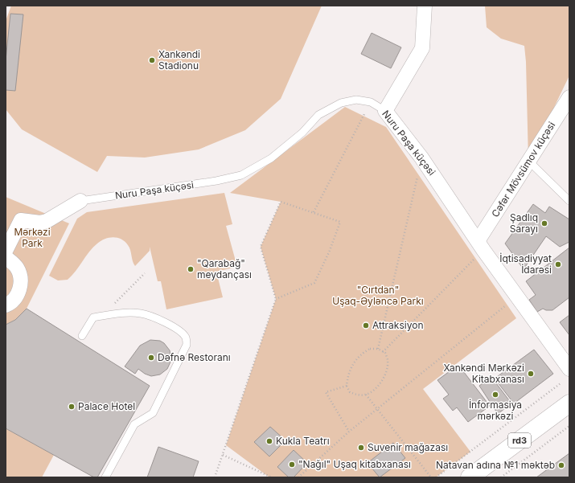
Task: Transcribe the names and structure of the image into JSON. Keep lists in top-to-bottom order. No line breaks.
{"streets":{"main road":["rd3"],"street":["Nuru Paşa küçəsi","Cəfər Mövsümov küçəsi"]},"crossings":[["Nuru Paşa küçəsi","Cəfər Mövsümov küçəsi"]],"parks":["Mərkəzi Park","\"Cırtdan\" Uşaq-Əyləncə Parkı"],"places":["Xankəndi Stadionu","Şadlıq Sarayı","İqtisadiyyat İdarəsi","\"Qarabağ\" meydançası","Attraksiyon","Dəfnə Restoranı","Xankəndi Mərkəzi Kitabxanası","İnformasiya mərkəzi","Palace Hotel","Kukla Teatrı","Suvenir mağazası","\"Nağıl\" Uşaq kitabxanası","Natavan adına №1 məktəb"]}
